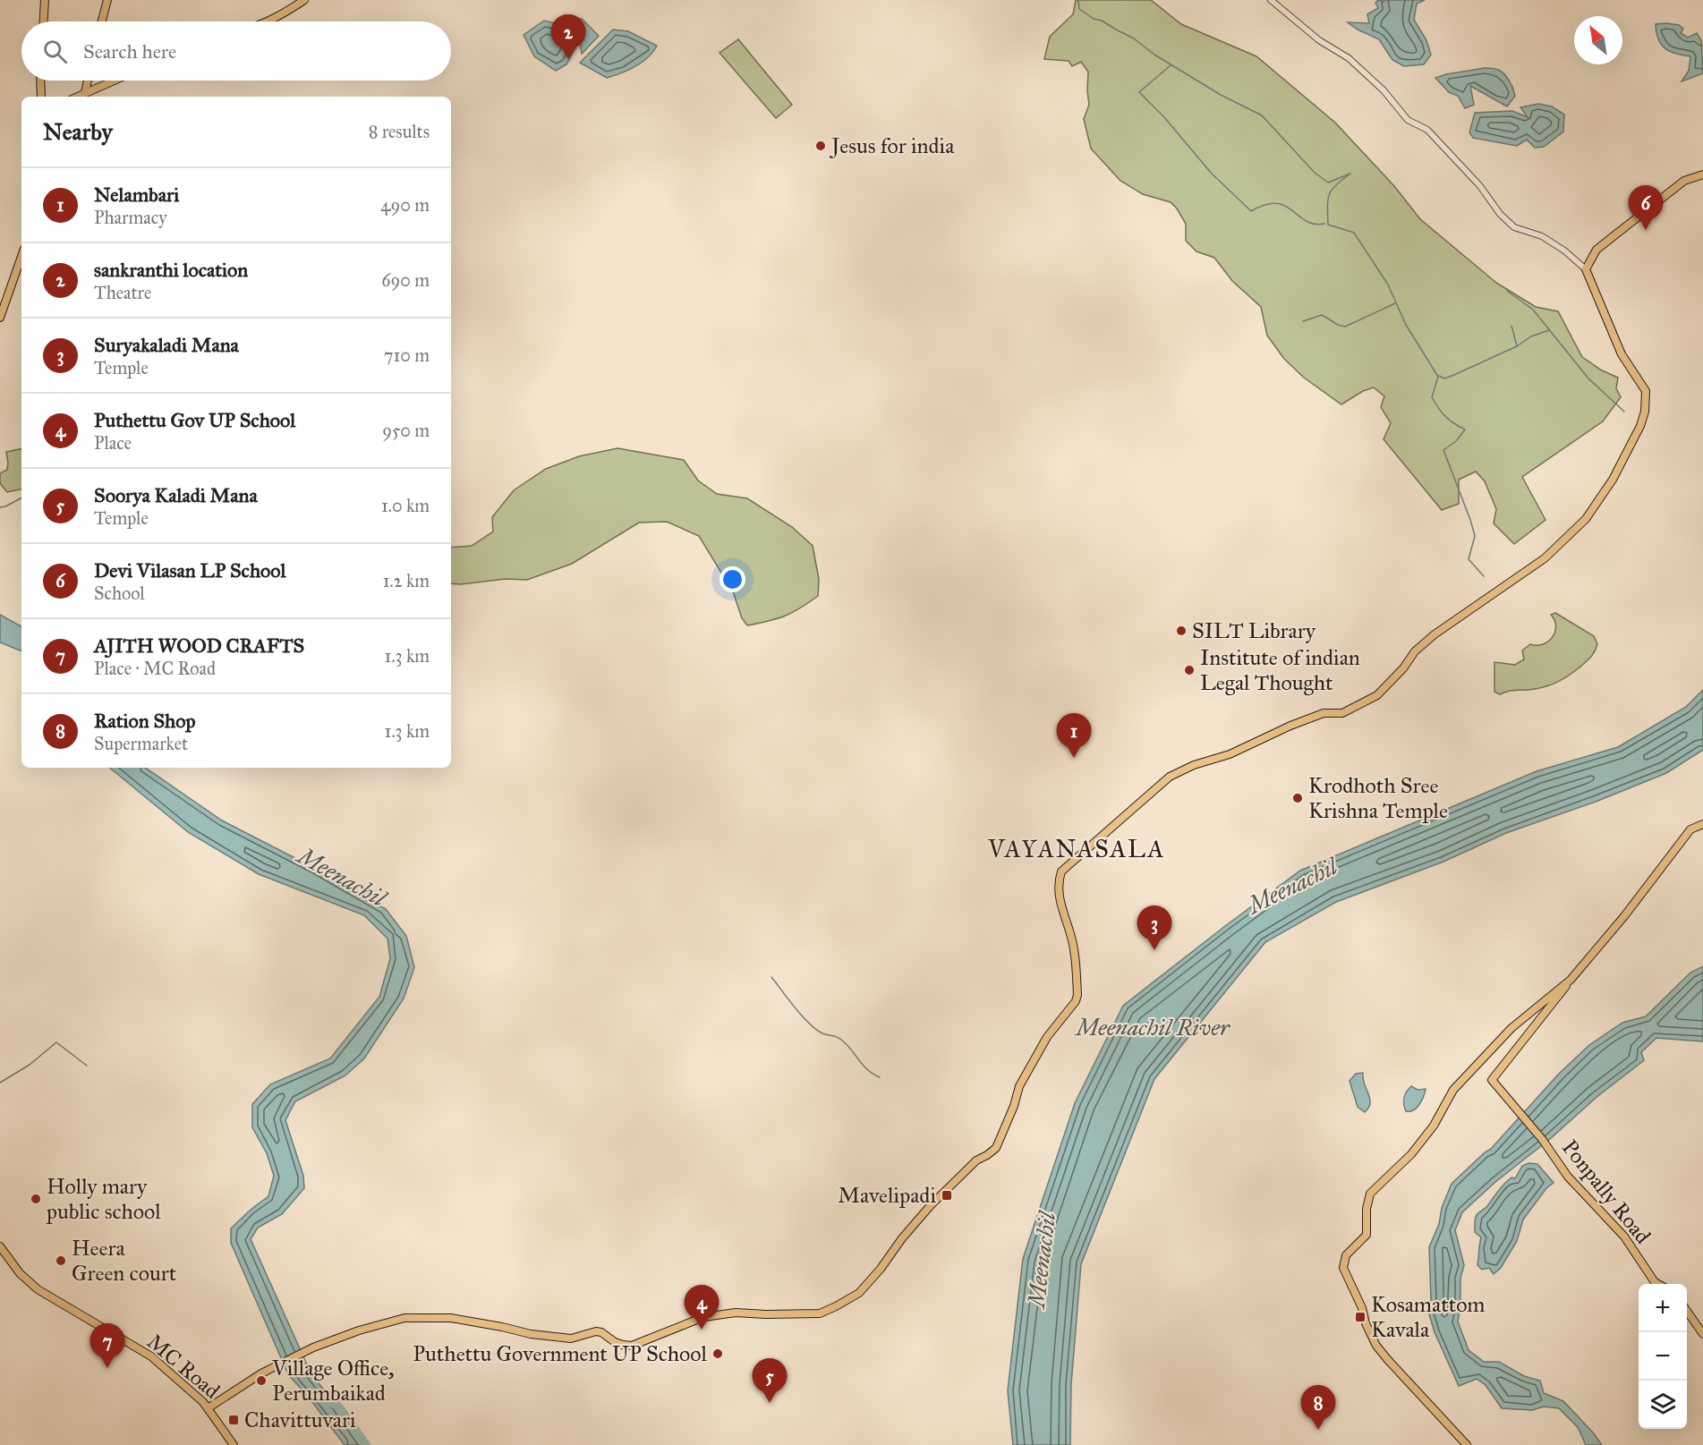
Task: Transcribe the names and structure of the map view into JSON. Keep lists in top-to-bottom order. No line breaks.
{"streets":{"main road":["Ponpally Road","MC Road"]},"districts":["VAYANASALA"],"water":["Meenachil","Meenachil River"],"places":{"other":["Jesus for india","SILT Library","Institute of indian Legal Thought","Krodhoth Sree Krishna Temple","Holly mary public school","Heera Green court","Puthettu Government UP School","Village Office, Perumbaikad"],"transit":["Mavelipadi","Kosamattom Kavala","Chavittuvari"]},"north":"top left","page":{"pins":["2","6","1","3","4","7","5","8"],"search":"Search here","heading":["Nearby","8 results"],"list":[{"mark":"1","name":"Nelambari","note":"Pharmacy","value":"490 m"},{"mark":"2","name":"sankranthi location","note":"Theatre","value":"690 m"},{"mark":"3","name":"Suryakaladi Mana","note":"Temple","value":"710 m"},{"mark":"4","name":"Puthettu Gov UP School","note":"Place","value":"950 m"},{"mark":"5","name":"Soorya Kaladi Mana","note":"Temple","value":"1.0 km"},{"mark":"6","name":"Devi Vilasan LP School","note":"School","value":"1.2 km"},{"mark":"7","name":"AJITH WOOD CRAFTS","note":"Place · MC Road","value":"1.3 km"},{"mark":"8","name":"Ration Shop","note":"Supermarket","value":"1.3 km"}],"map_buttons":["+","−"]}}
